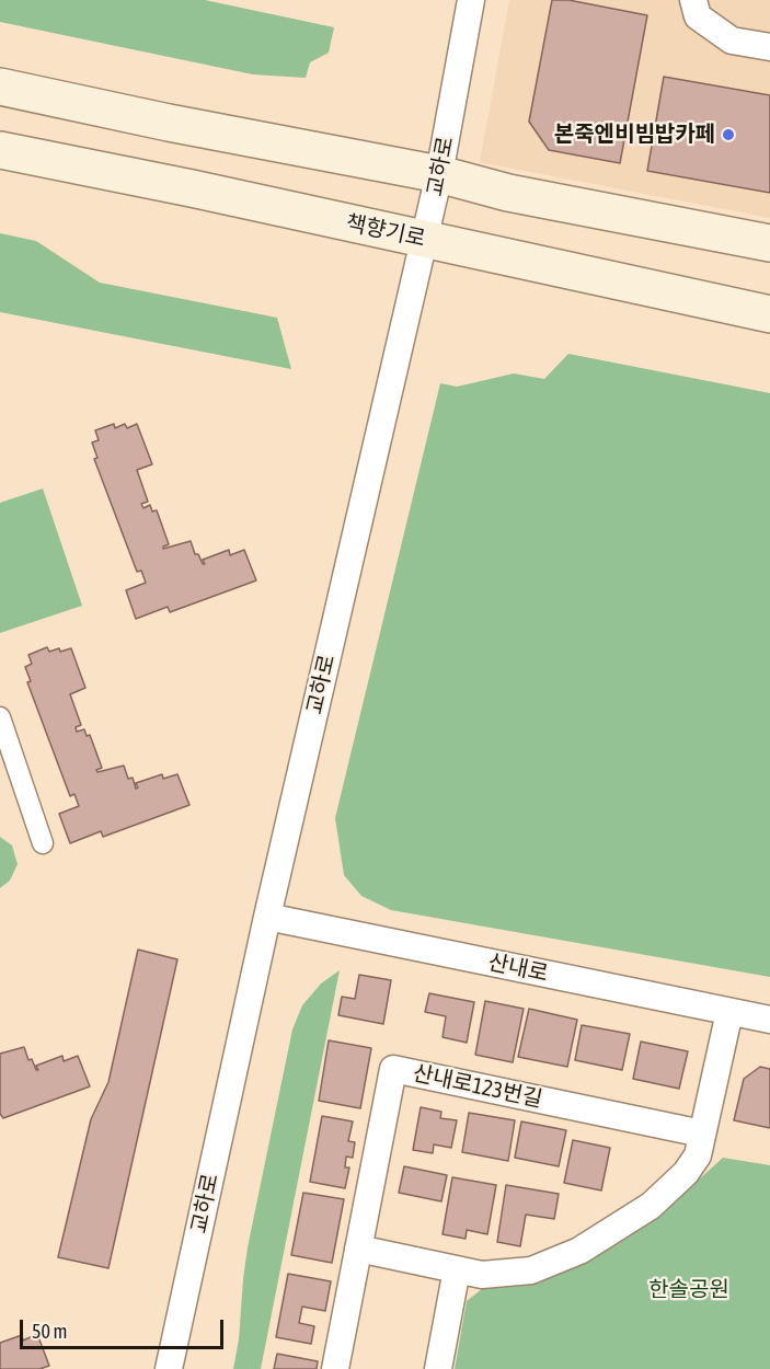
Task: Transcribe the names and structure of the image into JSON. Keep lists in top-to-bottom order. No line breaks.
{"streets":{"main road":["책향기로"],"street":["교하로","산내로","산내로123번길"]},"crossings":[["교하로","책향기로"],["교하로","산내로"]],"parks":["한솔공원"],"places":["본죽엔비빔밥카페"],"scale_bar":"50 m"}
